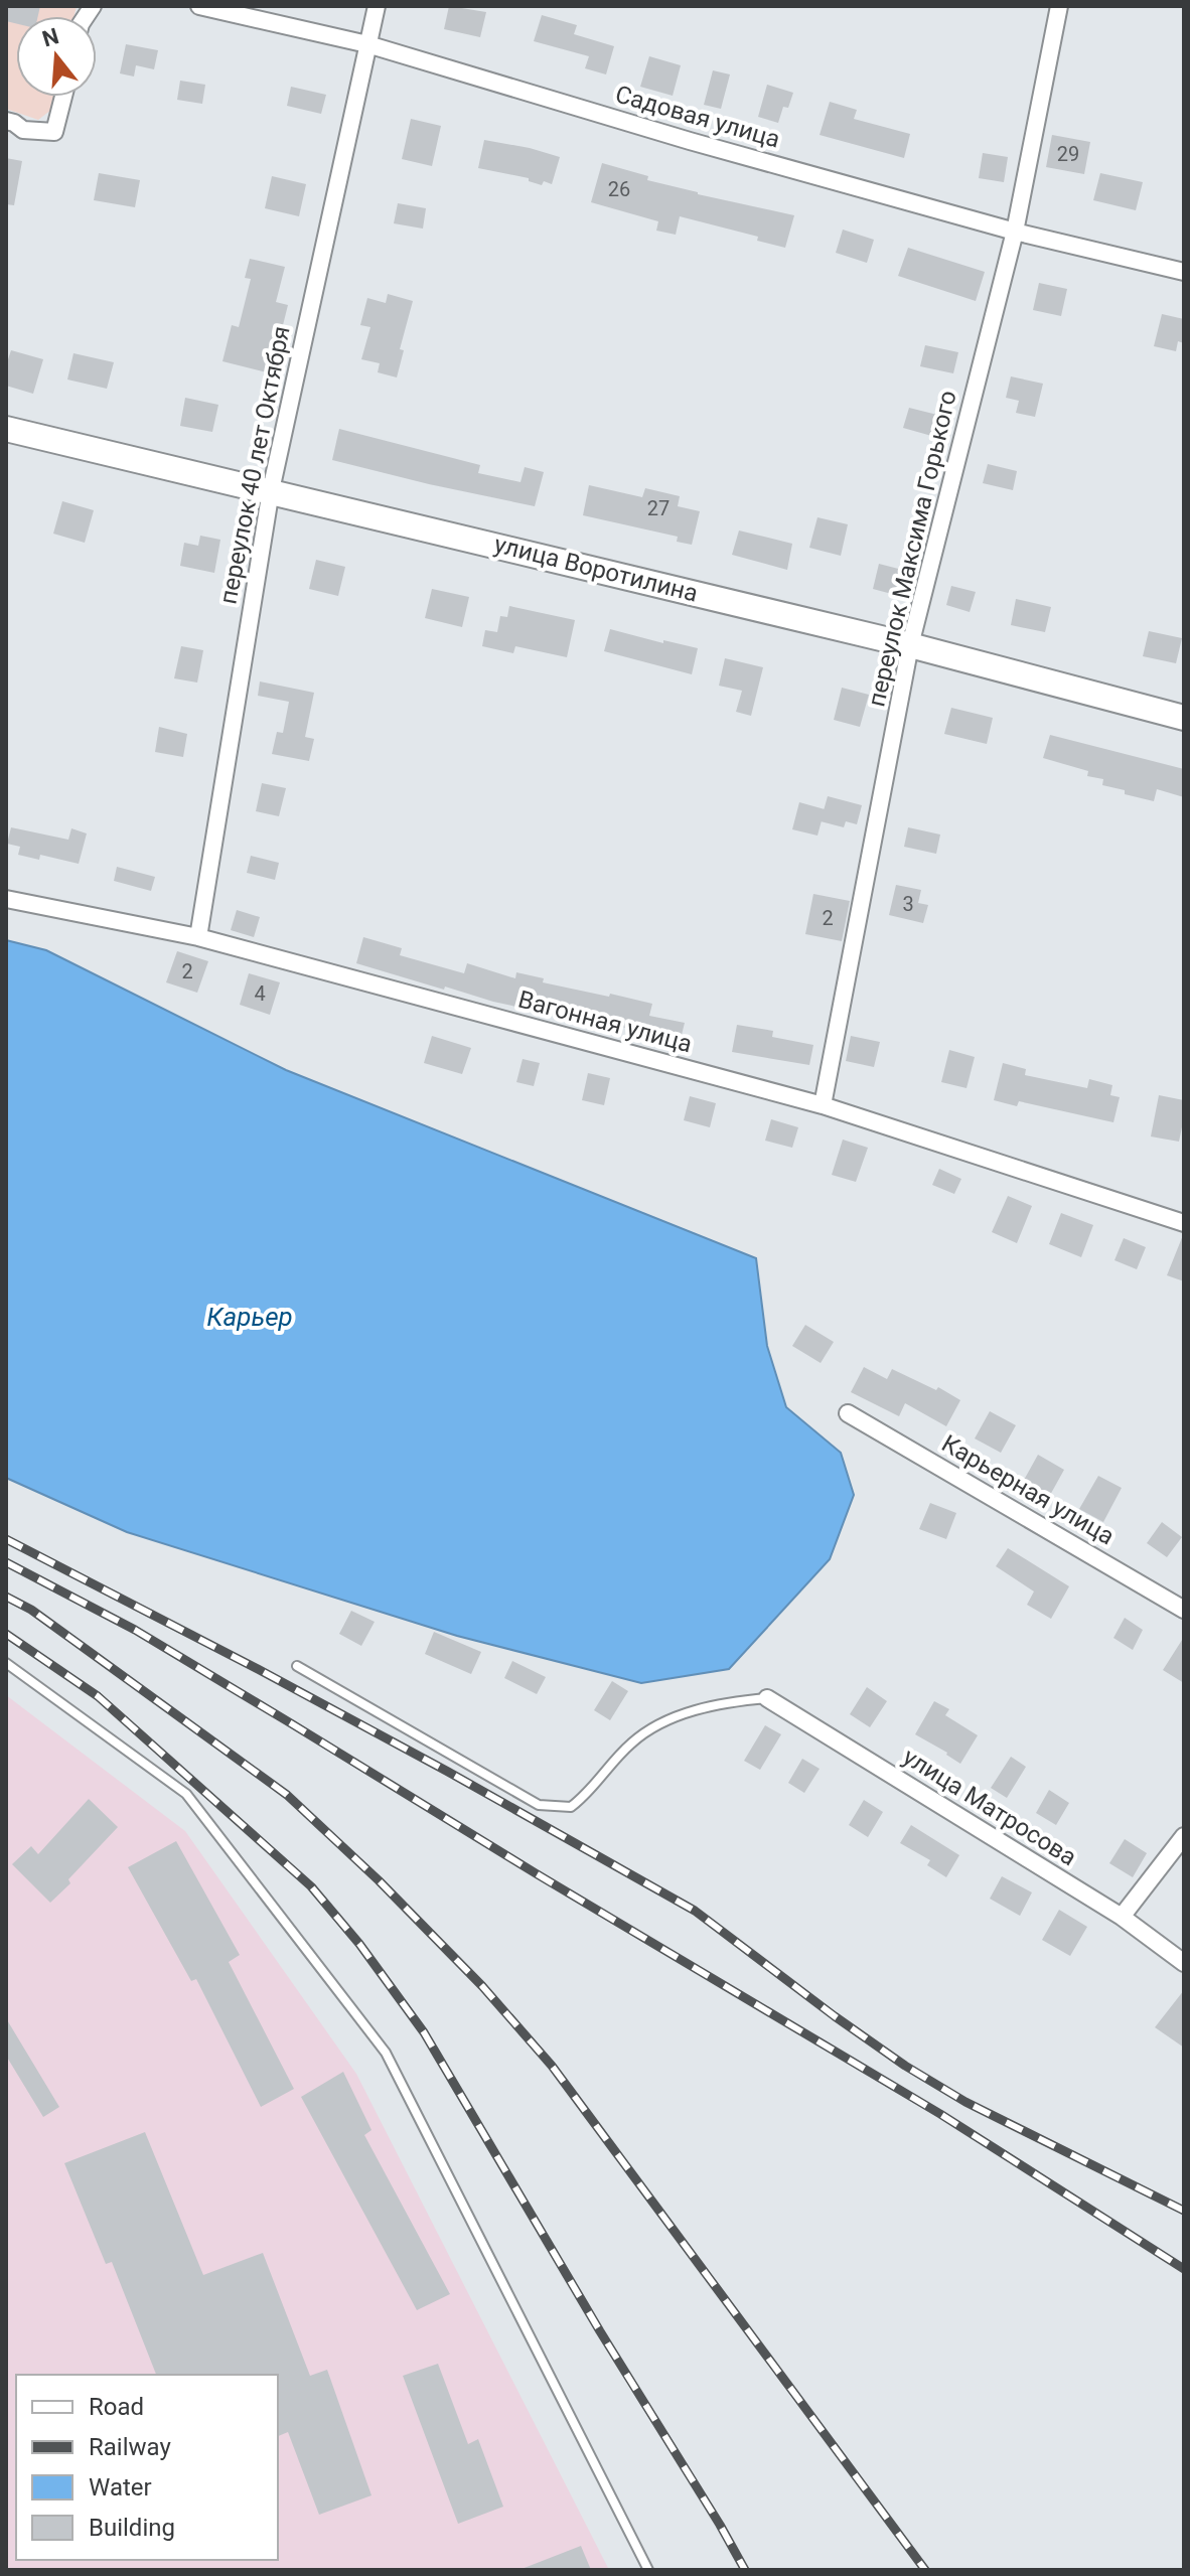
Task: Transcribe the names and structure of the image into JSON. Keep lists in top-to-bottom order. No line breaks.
{"streets":{"street":["Садовая улица","переулок 40 лет Октября","переулок Максима Горького","улица Воротилина","Вагонная улица","Карьерная улица","улица Матросова"]},"crossings":[["Садовая улица","переулок 40 лет Октября"],["Садовая улица","переулок Максима Горького"],["переулок 40 лет Октября","улица Воротилина"],["переулок 40 лет Октября","Вагонная улица"],["переулок Максима Горького","улица Воротилина"],["переулок Максима Горького","Вагонная улица"]],"water":["Карьер"],"house_numbers":["29","26","27","3","2","2","4"],"legend":["Road","Railway","Water","Building"],"north":"top"}
